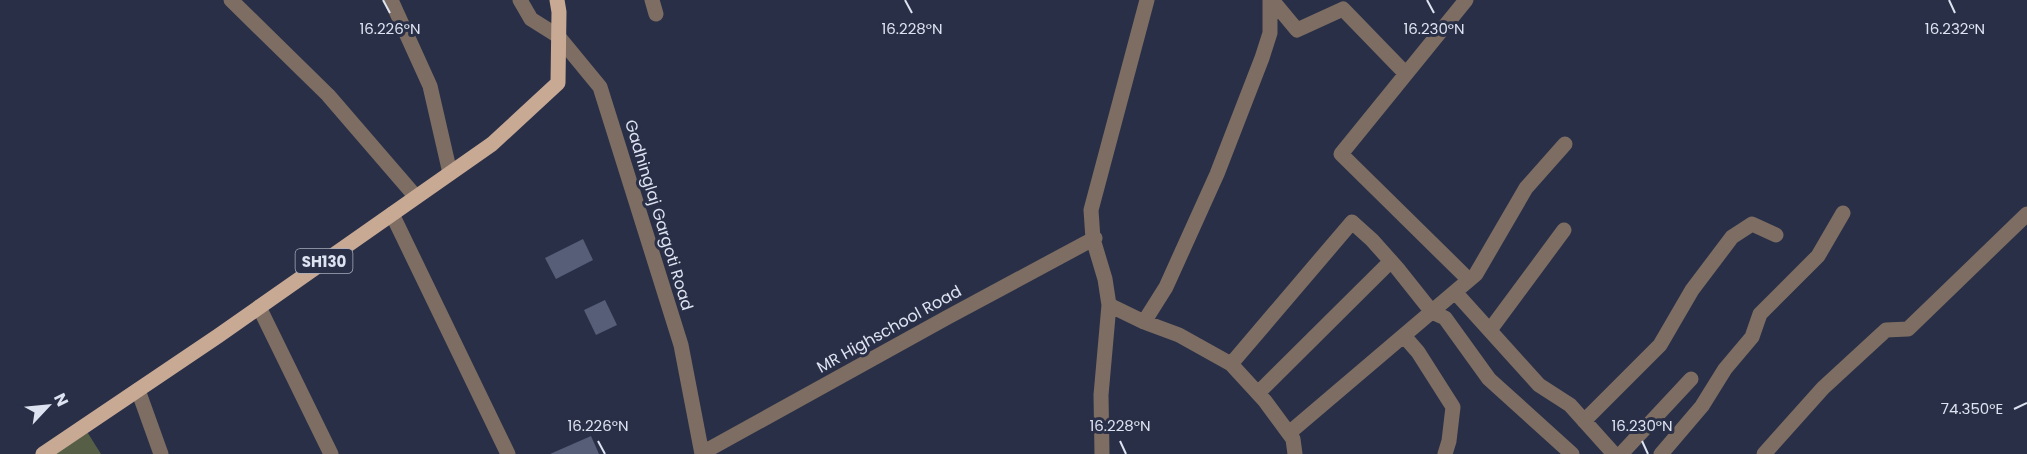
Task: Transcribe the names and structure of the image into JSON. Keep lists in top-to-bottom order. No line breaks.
{"streets":{"main road":["SH130"],"street":["Gadhinglaj Gargoti Road","MR Highschool Road"]},"crossings":[["Gadhinglaj Gargoti Road","SH130"],["Gadhinglaj Gargoti Road","MR Highschool Road"]],"north":"top right","coordinates":["16.226°N","16.228°N","16.230°N","16.232°N","74.350°E"]}
